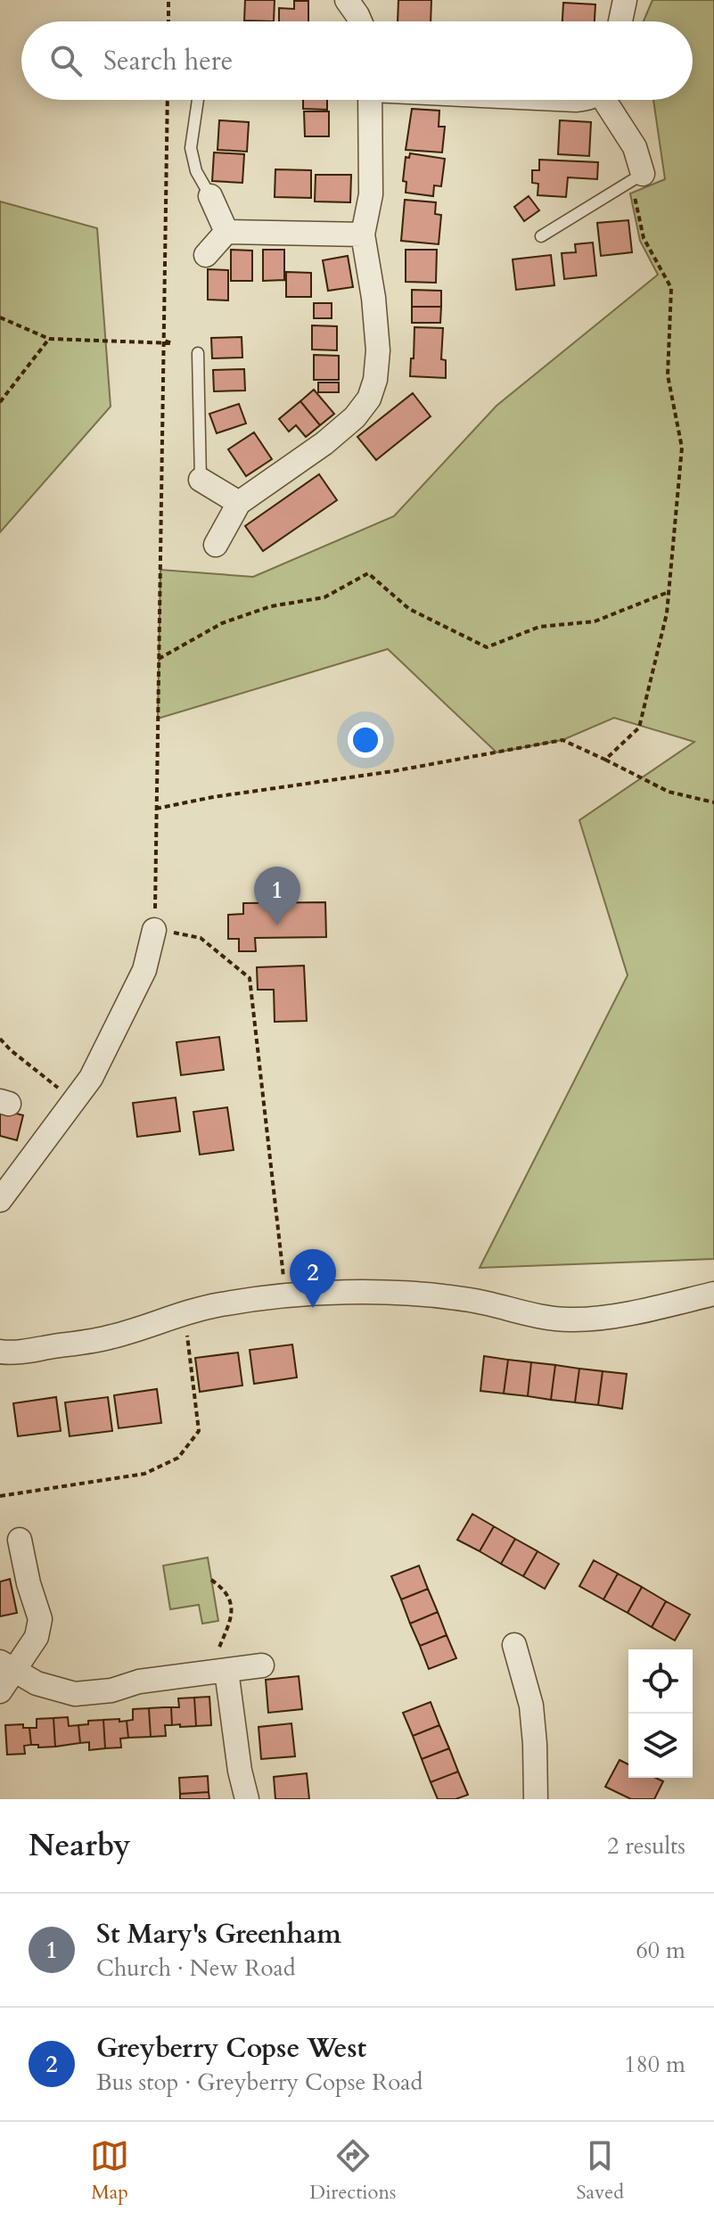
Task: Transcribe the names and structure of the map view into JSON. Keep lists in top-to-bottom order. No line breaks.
{"page":{"search":"Search here","pins":["1","2"],"heading":["Nearby","2 results"],"list":[{"mark":"1","name":"St Mary's Greenham","note":"Church · New Road","value":"60 m"},{"mark":"2","name":"Greyberry Copse West","note":"Bus stop · Greyberry Copse Road","value":"180 m"}],"nav":["Map","Directions","Saved"]}}
